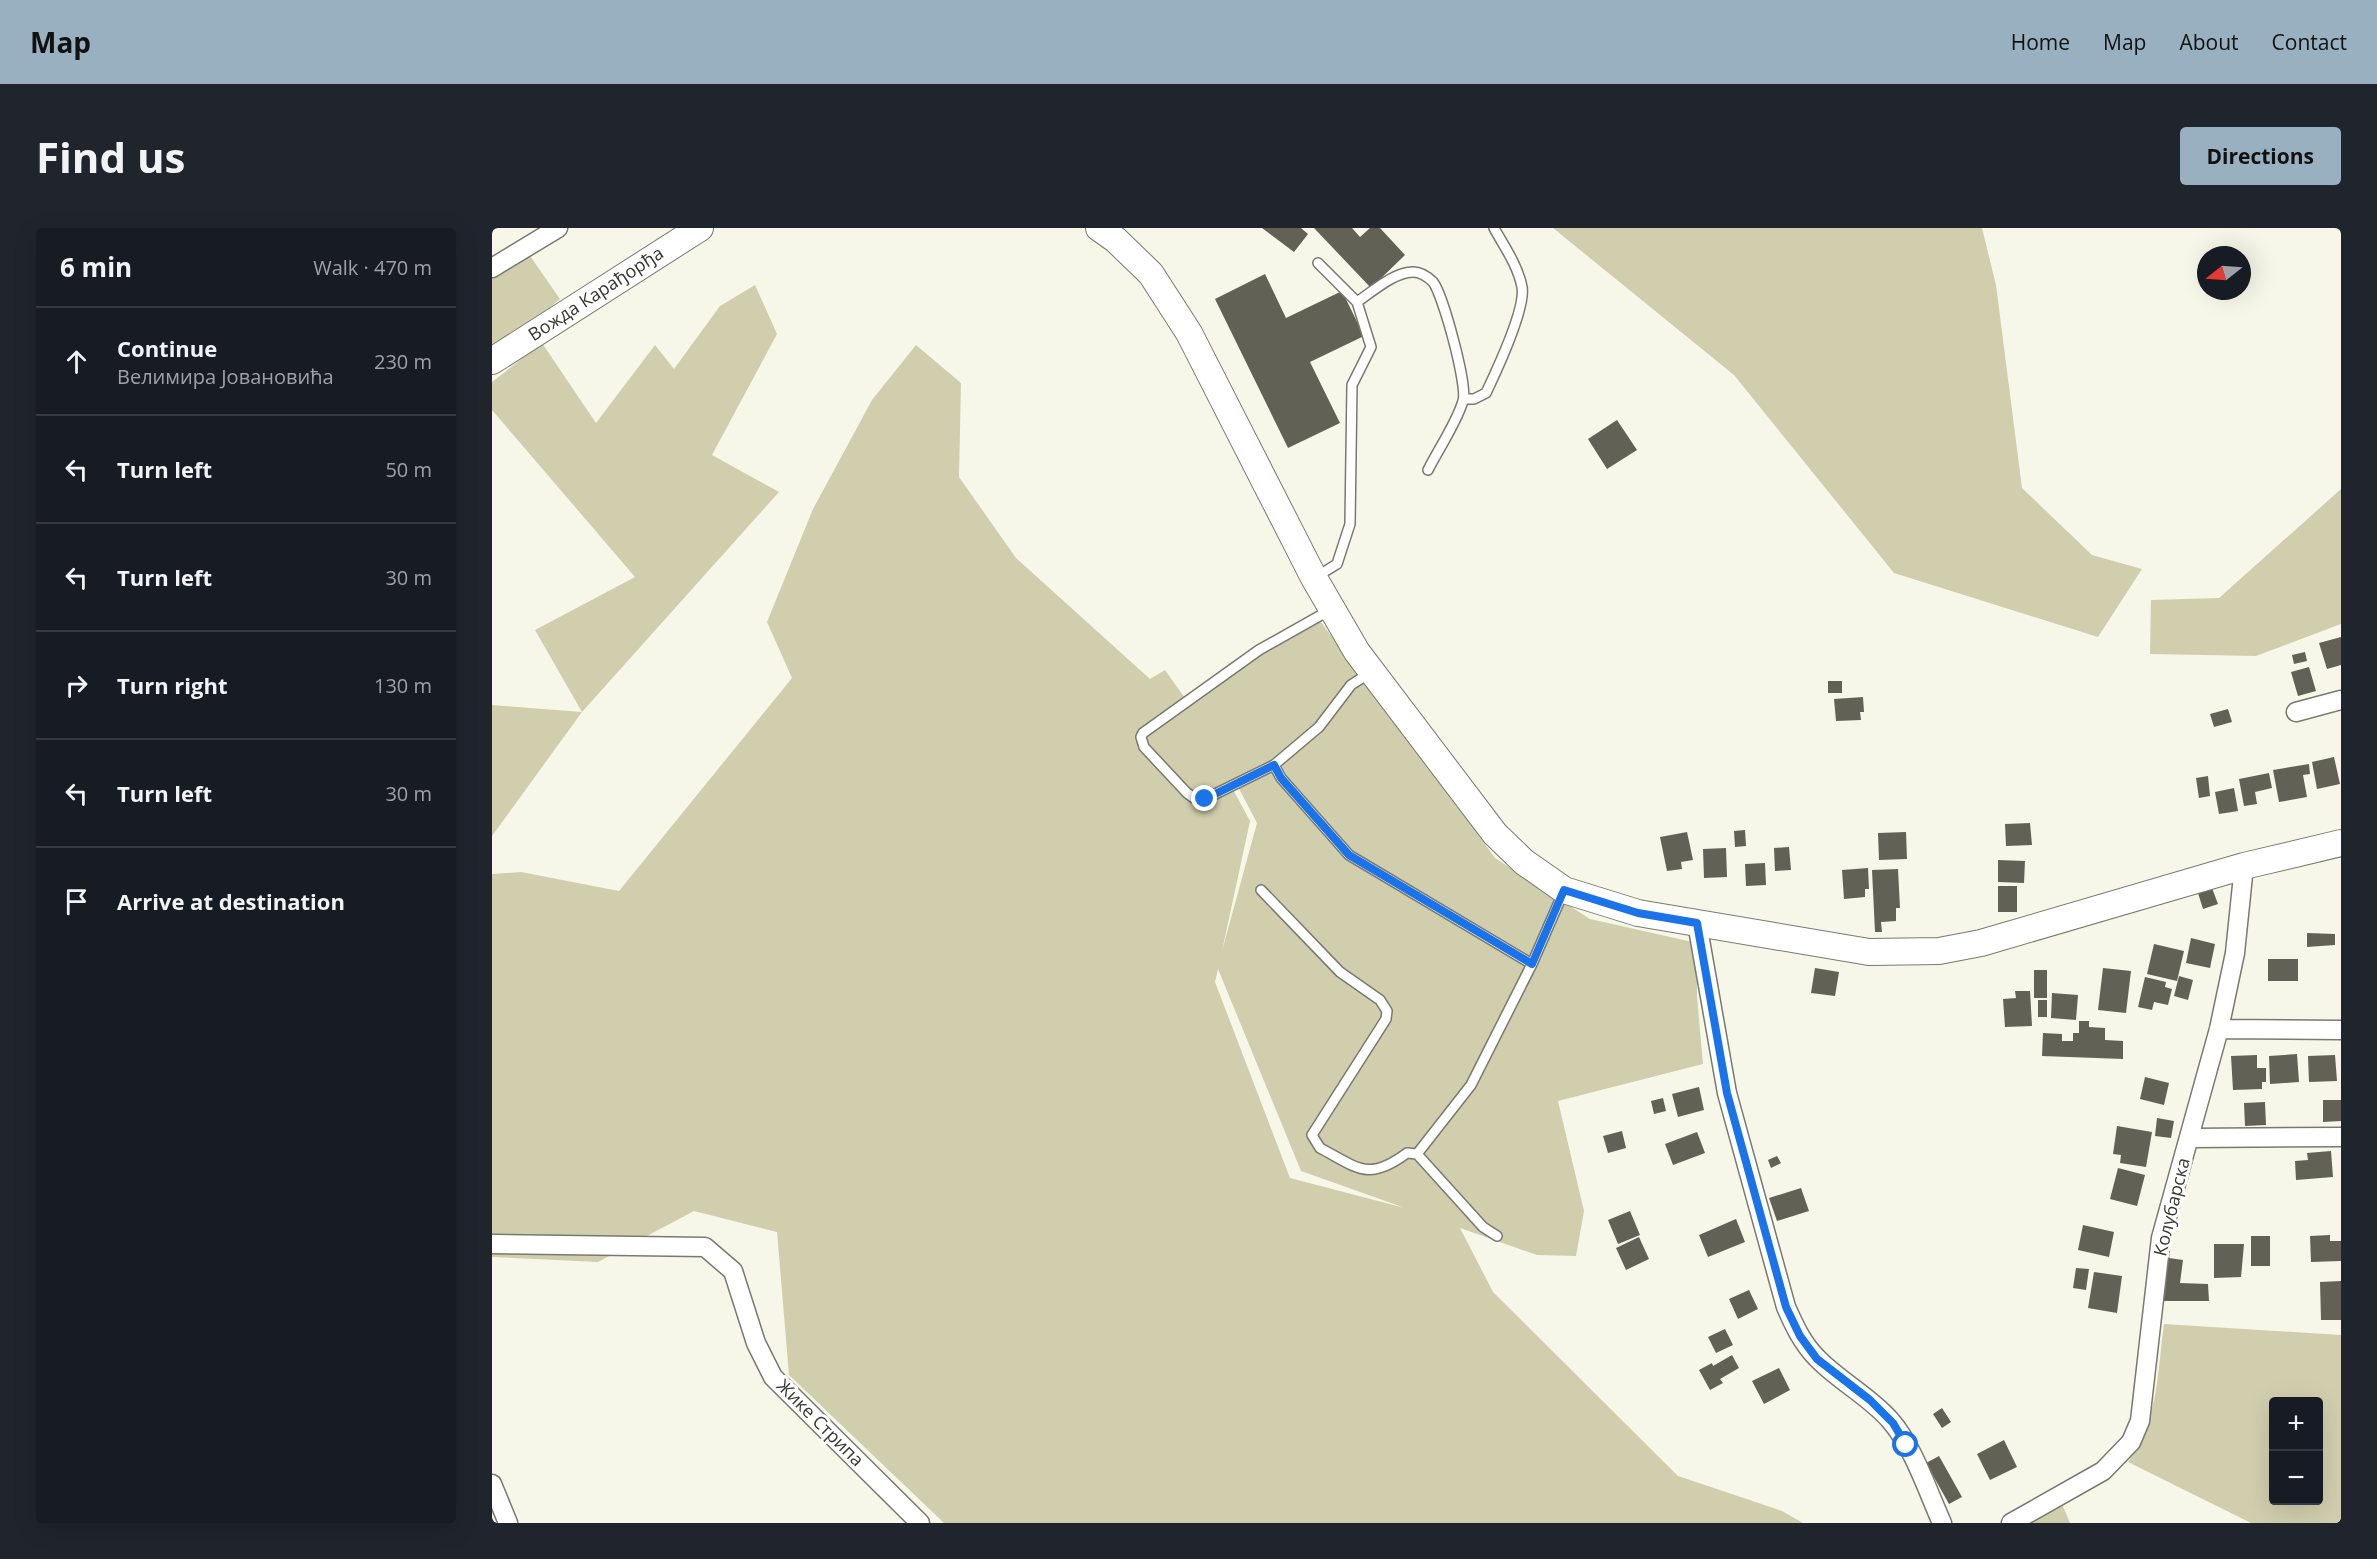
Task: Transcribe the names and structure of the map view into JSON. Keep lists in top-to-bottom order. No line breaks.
{"streets":{"main road":["Вожда Карађорђа"],"street":["Колубарска","Жике Стрипа"]},"north":"left","page":{"header":"Map","nav":["Home","Map","About","Contact"],"buttons":"Directions","title":"Find us","heading":["6 min","Walk · 470 m"],"list":[["Continue","Велимира Јовановића","230 m"],["Turn left","50 m"],["Turn left","30 m"],["Turn right","130 m"],["Turn left","30 m"],"Arrive at destination"],"map_buttons":["+","−"]}}
